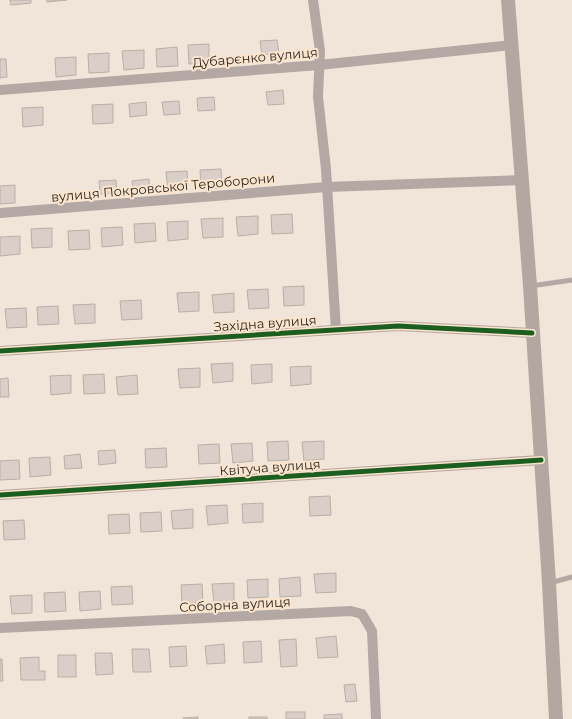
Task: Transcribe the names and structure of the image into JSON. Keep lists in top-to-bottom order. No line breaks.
{"streets":{"street":["Дубарєнко вулиця","вулиця Покровської Тероборони","Західна вулиця","Квітуча вулиця","Соборна вулиця"]}}
